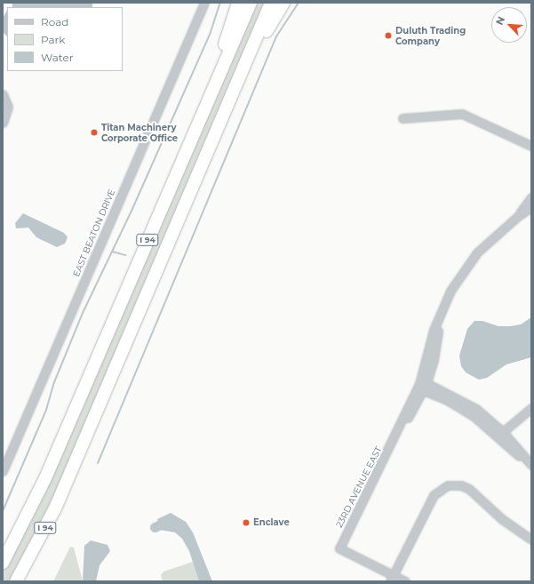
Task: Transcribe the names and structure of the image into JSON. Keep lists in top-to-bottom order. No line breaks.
{"streets":{"highway":["I 94"],"street":["EAST BEATON DRIVE","23RD AVENUE EAST"]},"places":["Duluth Trading Company","Titan Machinery Corporate Office","Enclave"],"legend":["Road","Park","Water"],"north":"top left"}
